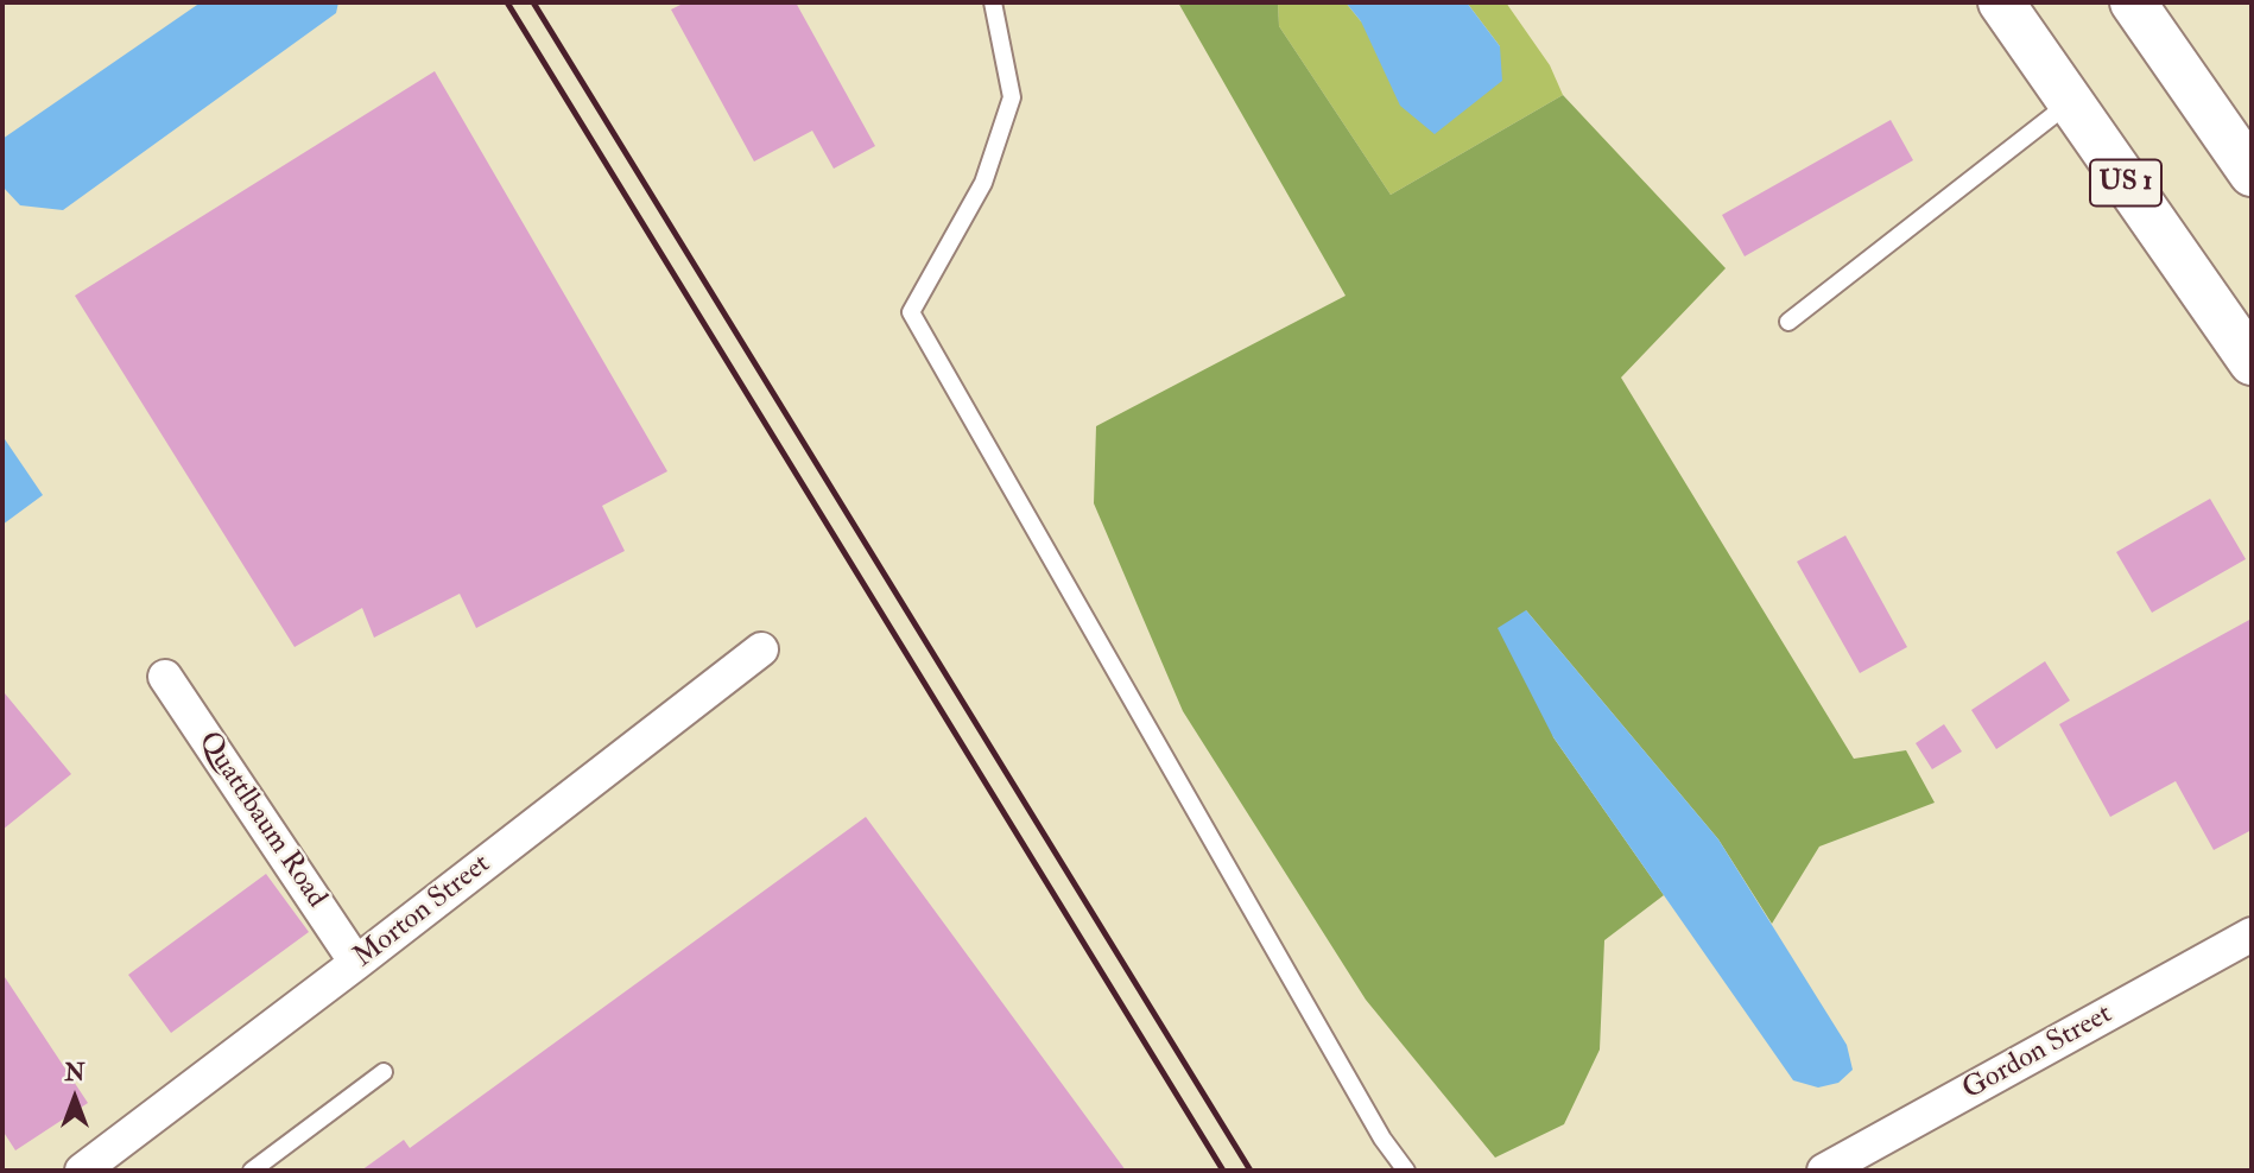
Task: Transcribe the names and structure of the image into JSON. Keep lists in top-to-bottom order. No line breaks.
{"streets":{"main road":["US 1"],"street":["Quattlbaum Road","Morton Street","Gordon Street"]},"crossings":[["Quattlbaum Road","Morton Street"]],"north":"top"}
